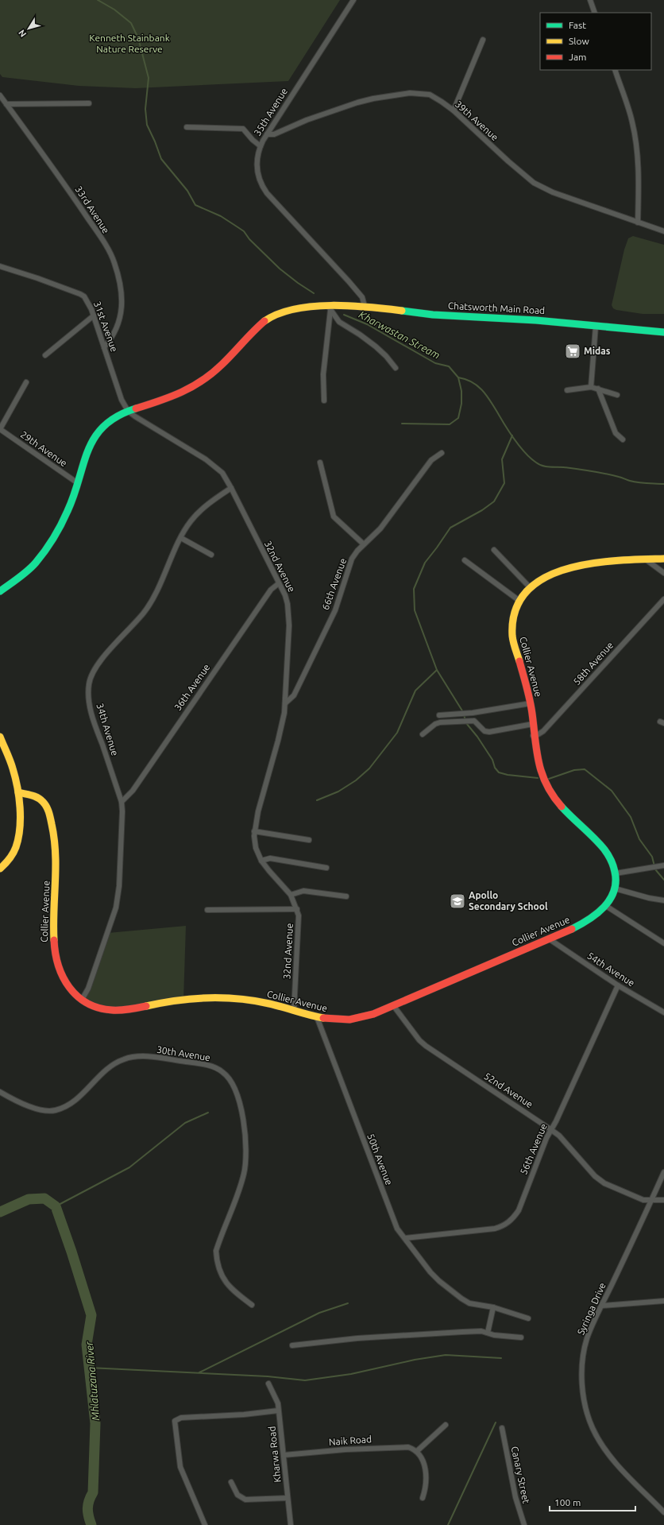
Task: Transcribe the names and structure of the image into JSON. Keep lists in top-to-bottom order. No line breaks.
{"streets":{"street":["35th Avenue","39th Avenue","33rd Avenue","Chatsworth Main Road","31st Avenue","29th Avenue","32nd Avenue","66th Avenue","58th Avenue","Collier Avenue","36th Avenue","34th Avenue","54th Avenue","30th Avenue","52nd Avenue","56th Avenue","50th Avenue","Syringa Drive","Naik Road","Kharwa Road","Canary Street"]},"crossings":[["35th Avenue","39th Avenue"],["35th Avenue","Chatsworth Main Road"],["33rd Avenue","31st Avenue"],["Chatsworth Main Road","31st Avenue"],["Chatsworth Main Road","29th Avenue"],["Chatsworth Main Road","32nd Avenue"],["31st Avenue","32nd Avenue"],["32nd Avenue","66th Avenue"],["32nd Avenue","Collier Avenue"],["32nd Avenue","36th Avenue"],["32nd Avenue","34th Avenue"],["58th Avenue","Collier Avenue"],["Collier Avenue","34th Avenue"],["Collier Avenue","54th Avenue"],["Collier Avenue","52nd Avenue"],["Collier Avenue","50th Avenue"],["36th Avenue","34th Avenue"],["54th Avenue","56th Avenue"],["52nd Avenue","56th Avenue"],["52nd Avenue","Syringa Drive"],["56th Avenue","50th Avenue"],["Naik Road","Kharwa Road"]],"water":["Kharwastan Stream","Mhlatuzana River"],"parks":["Kenneth Stainbank Nature Reserve"],"places":{"supermarket":["Midas"],"school or university":["Apollo Secondary School"]},"legend":["Fast","Slow","Jam"],"scale_bar":"100 m","north":"bottom left"}
